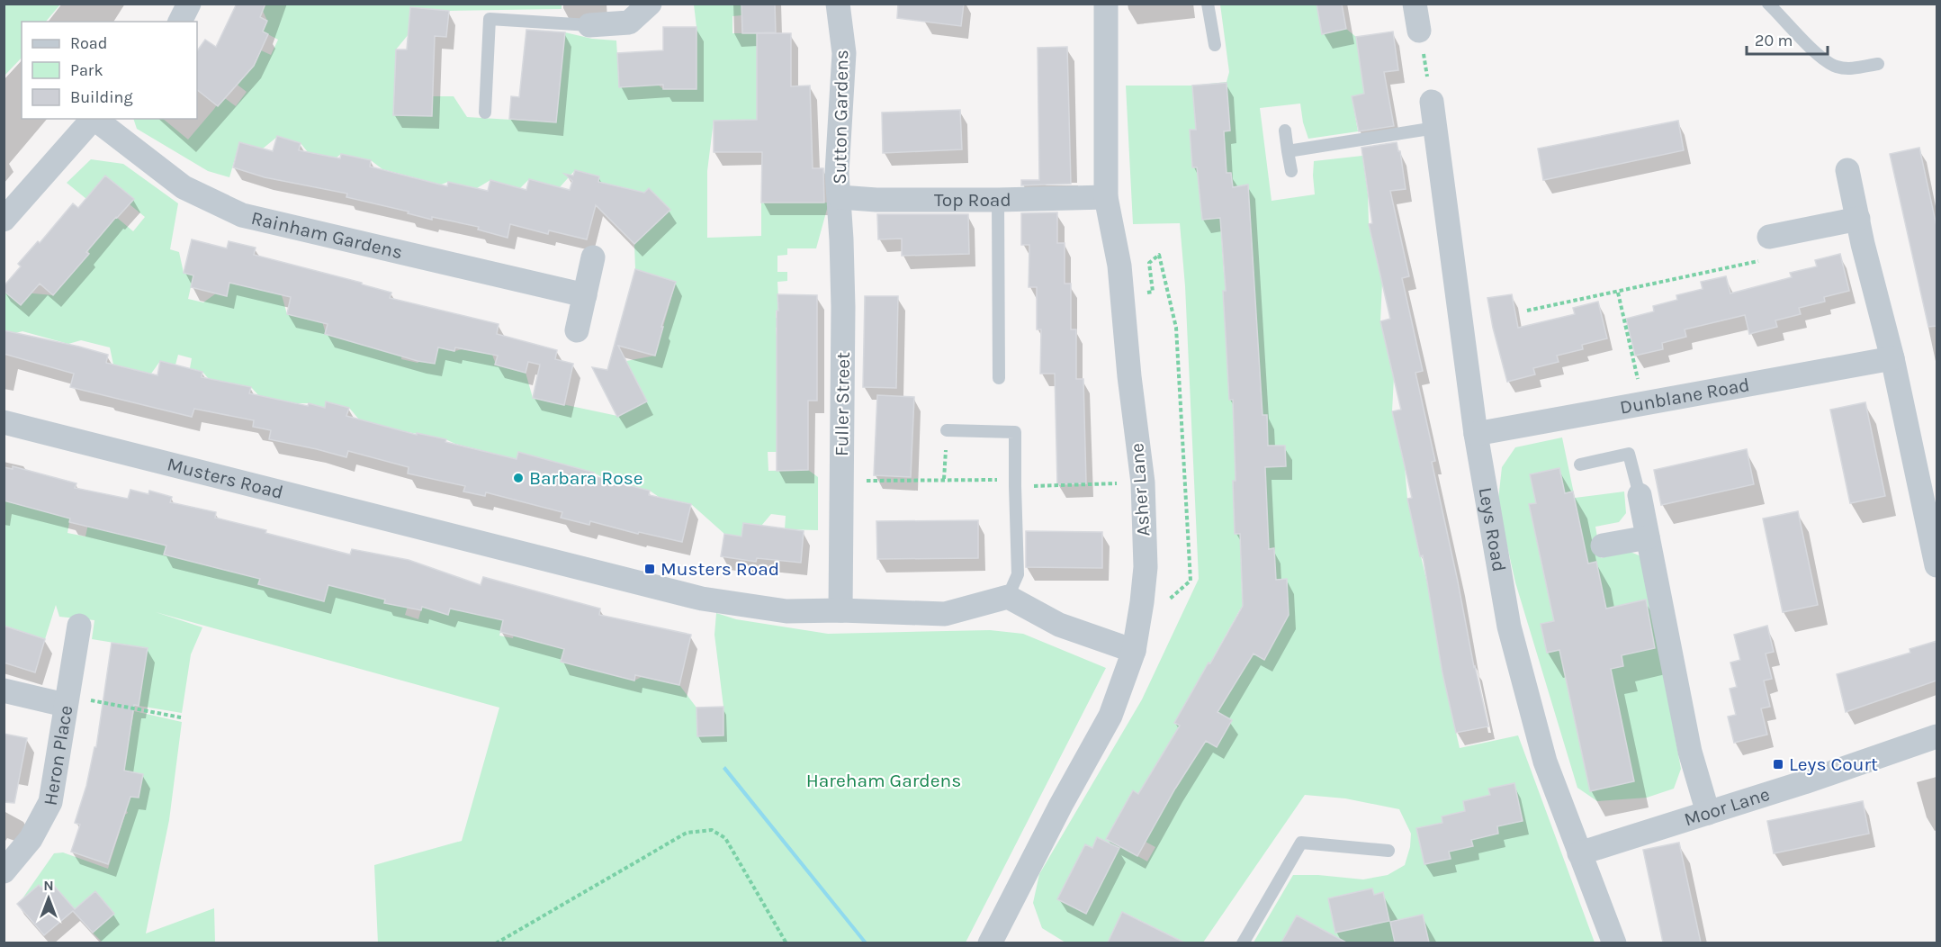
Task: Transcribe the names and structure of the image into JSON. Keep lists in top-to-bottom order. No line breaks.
{"streets":{"street":["Sutton Gardens","Top Road","Rainham Gardens","Dunblane Road","Fuller Street","Musters Road","Asher Lane","Leys Road","Heron Place","Moor Lane"]},"crossings":[["Sutton Gardens","Top Road"],["Sutton Gardens","Fuller Street"],["Top Road","Fuller Street"],["Top Road","Asher Lane"],["Dunblane Road","Leys Road"],["Fuller Street","Musters Road"],["Leys Road","Moor Lane"]],"parks":["Hareham Gardens"],"places":{"other":["Barbara Rose"],"transit":["Musters Road","Leys Court"]},"legend":["Road","Park","Building"],"scale_bar":"20 m","north":"top"}
